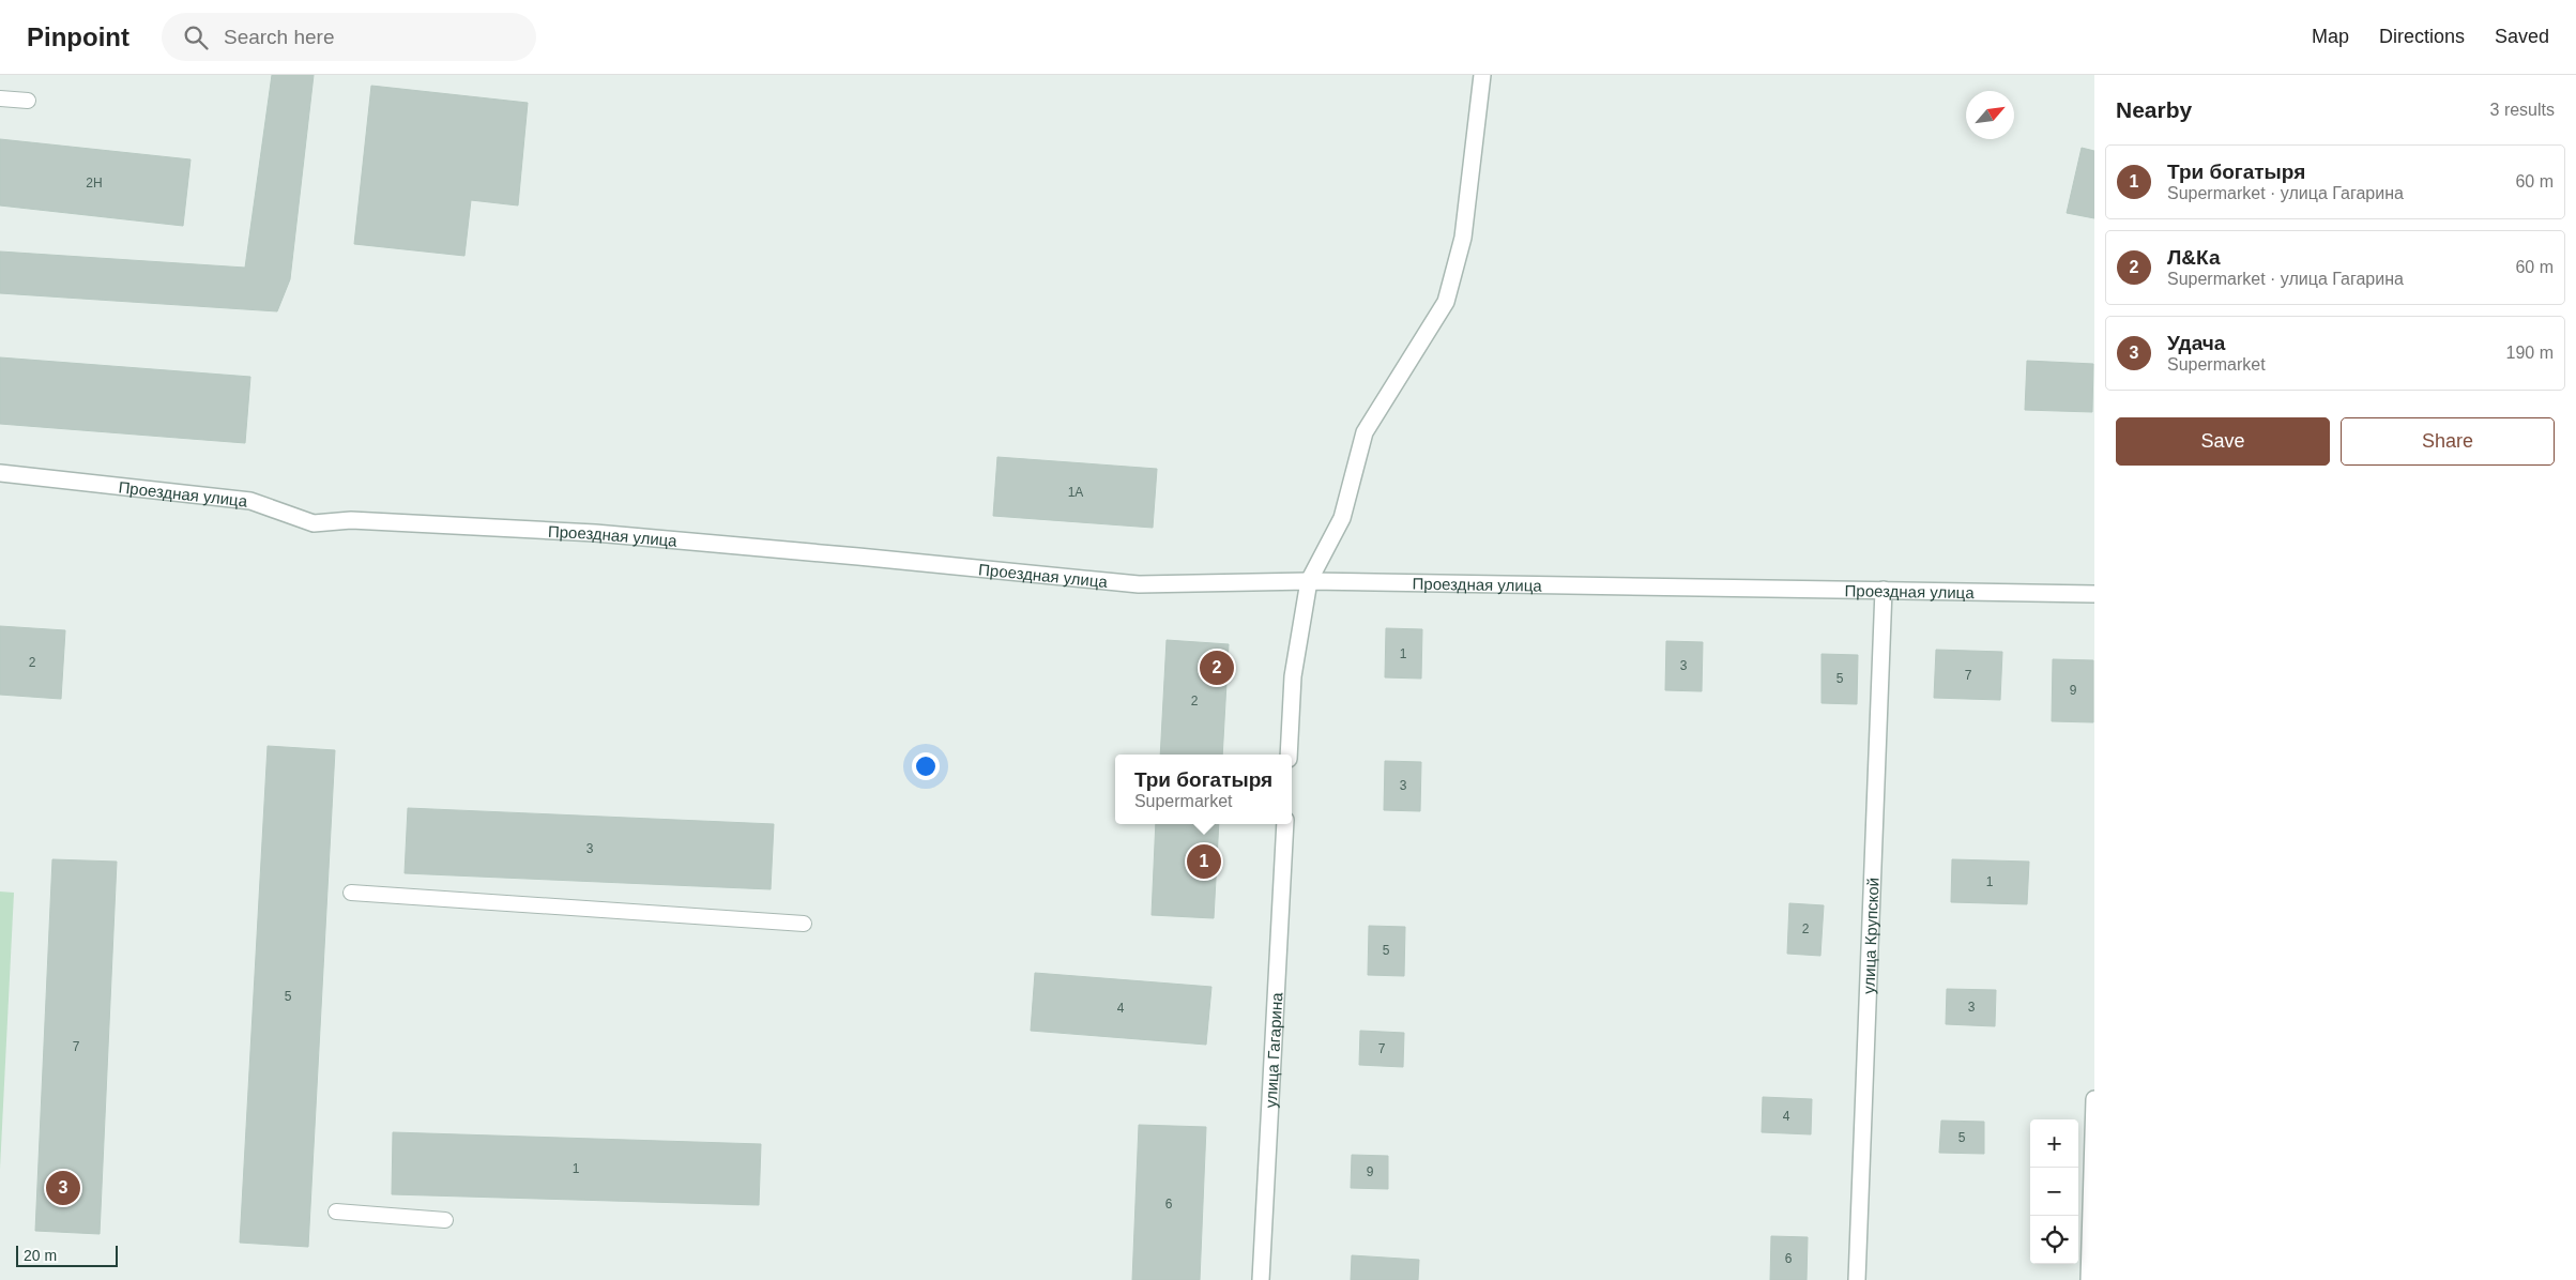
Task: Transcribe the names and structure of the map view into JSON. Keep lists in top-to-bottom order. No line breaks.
{"streets":{"street":["Проездная улица","улица Крупской","улица Гагарина"]},"crossings":[["Проездная улица","улица Крупской"]],"house_numbers":["2Н","1А","1","2","3","7","5","9","2","3","3","1","2","5","5","3","4","7","7","4","5","1","9","6","6"],"scale_bar":"20 m","north":"top right","page":{"header":"Pinpoint","search":"Search here","nav":["Map","Directions","Saved"],"heading":["Nearby","3 results"],"list":[{"mark":"1","name":"Три богатыря","note":"Supermarket · улица Гагарина","value":"60 m"},{"mark":"2","name":"Л&Ка","note":"Supermarket · улица Гагарина","value":"60 m"},{"mark":"3","name":"Удача","note":"Supermarket","value":"190 m"}],"buttons":["Save","Share"],"pins":["2","1","3"],"popup":["Три богатыря","Supermarket"],"map_buttons":["+","−"],"scale":"20 m"}}
